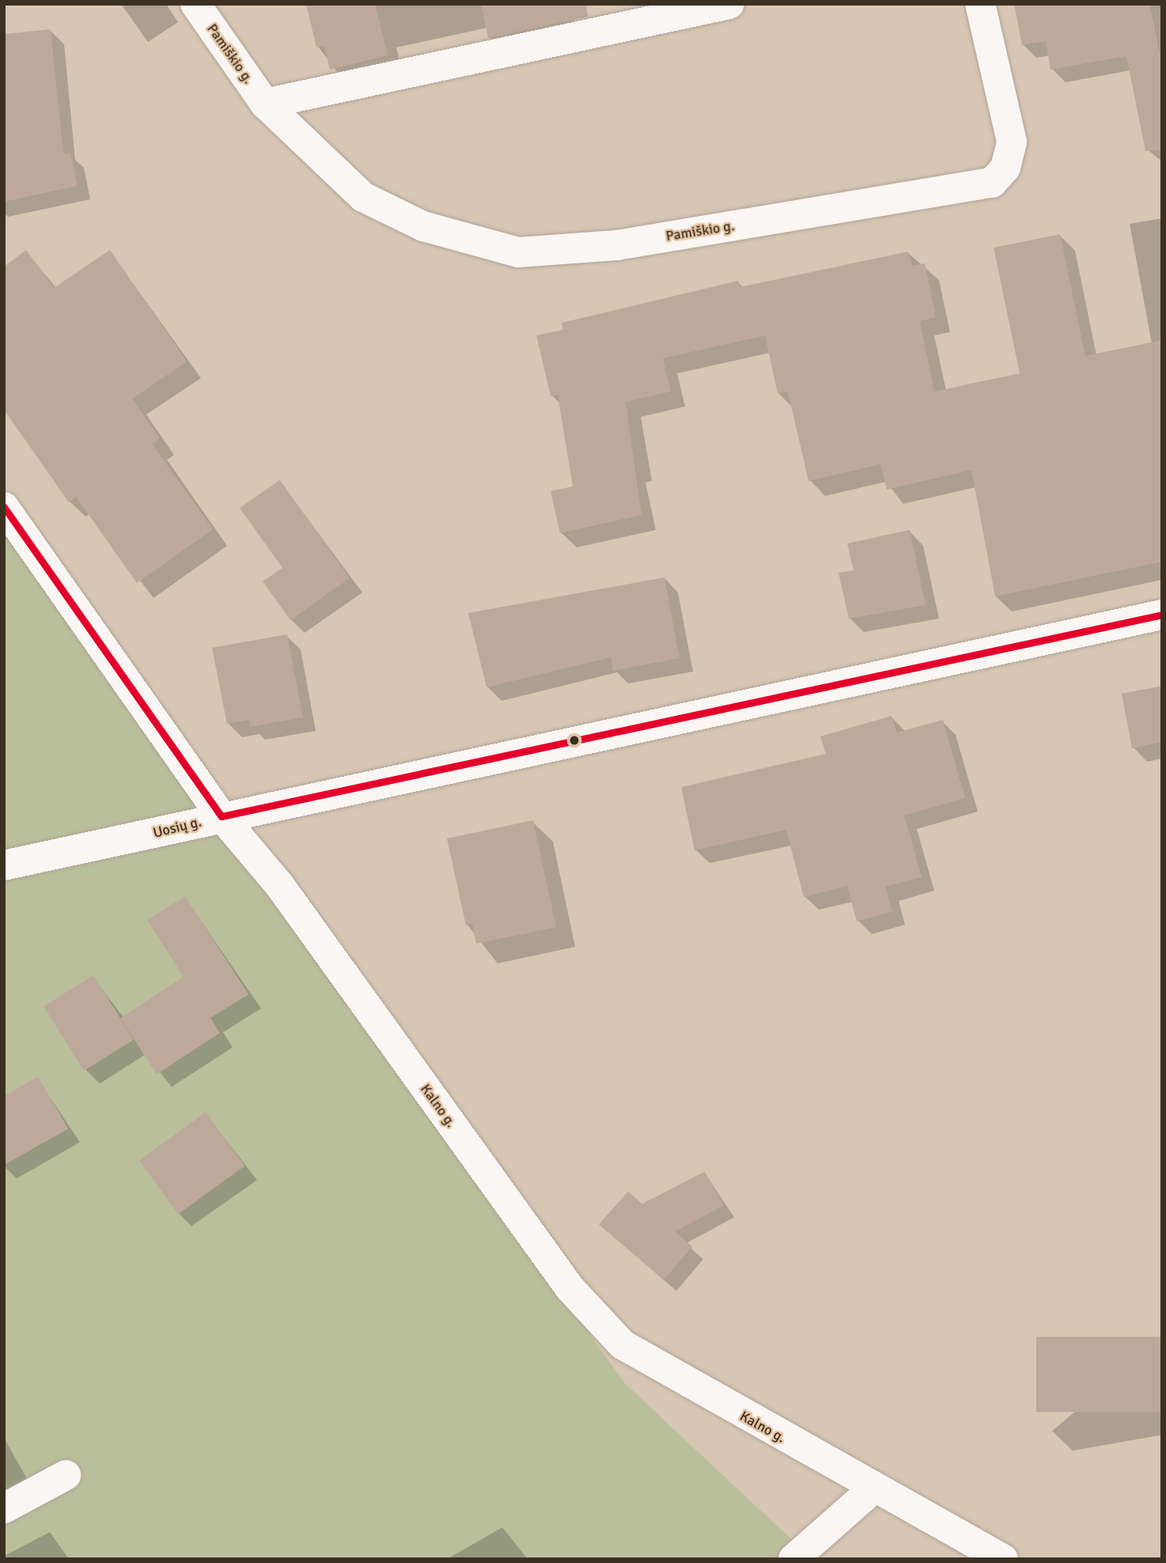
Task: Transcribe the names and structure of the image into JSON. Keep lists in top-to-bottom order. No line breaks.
{"streets":{"street":["Pamiškio g.","Uosių g.","Kalno g."]},"crossings":[["Uosių g.","Kalno g."]]}
